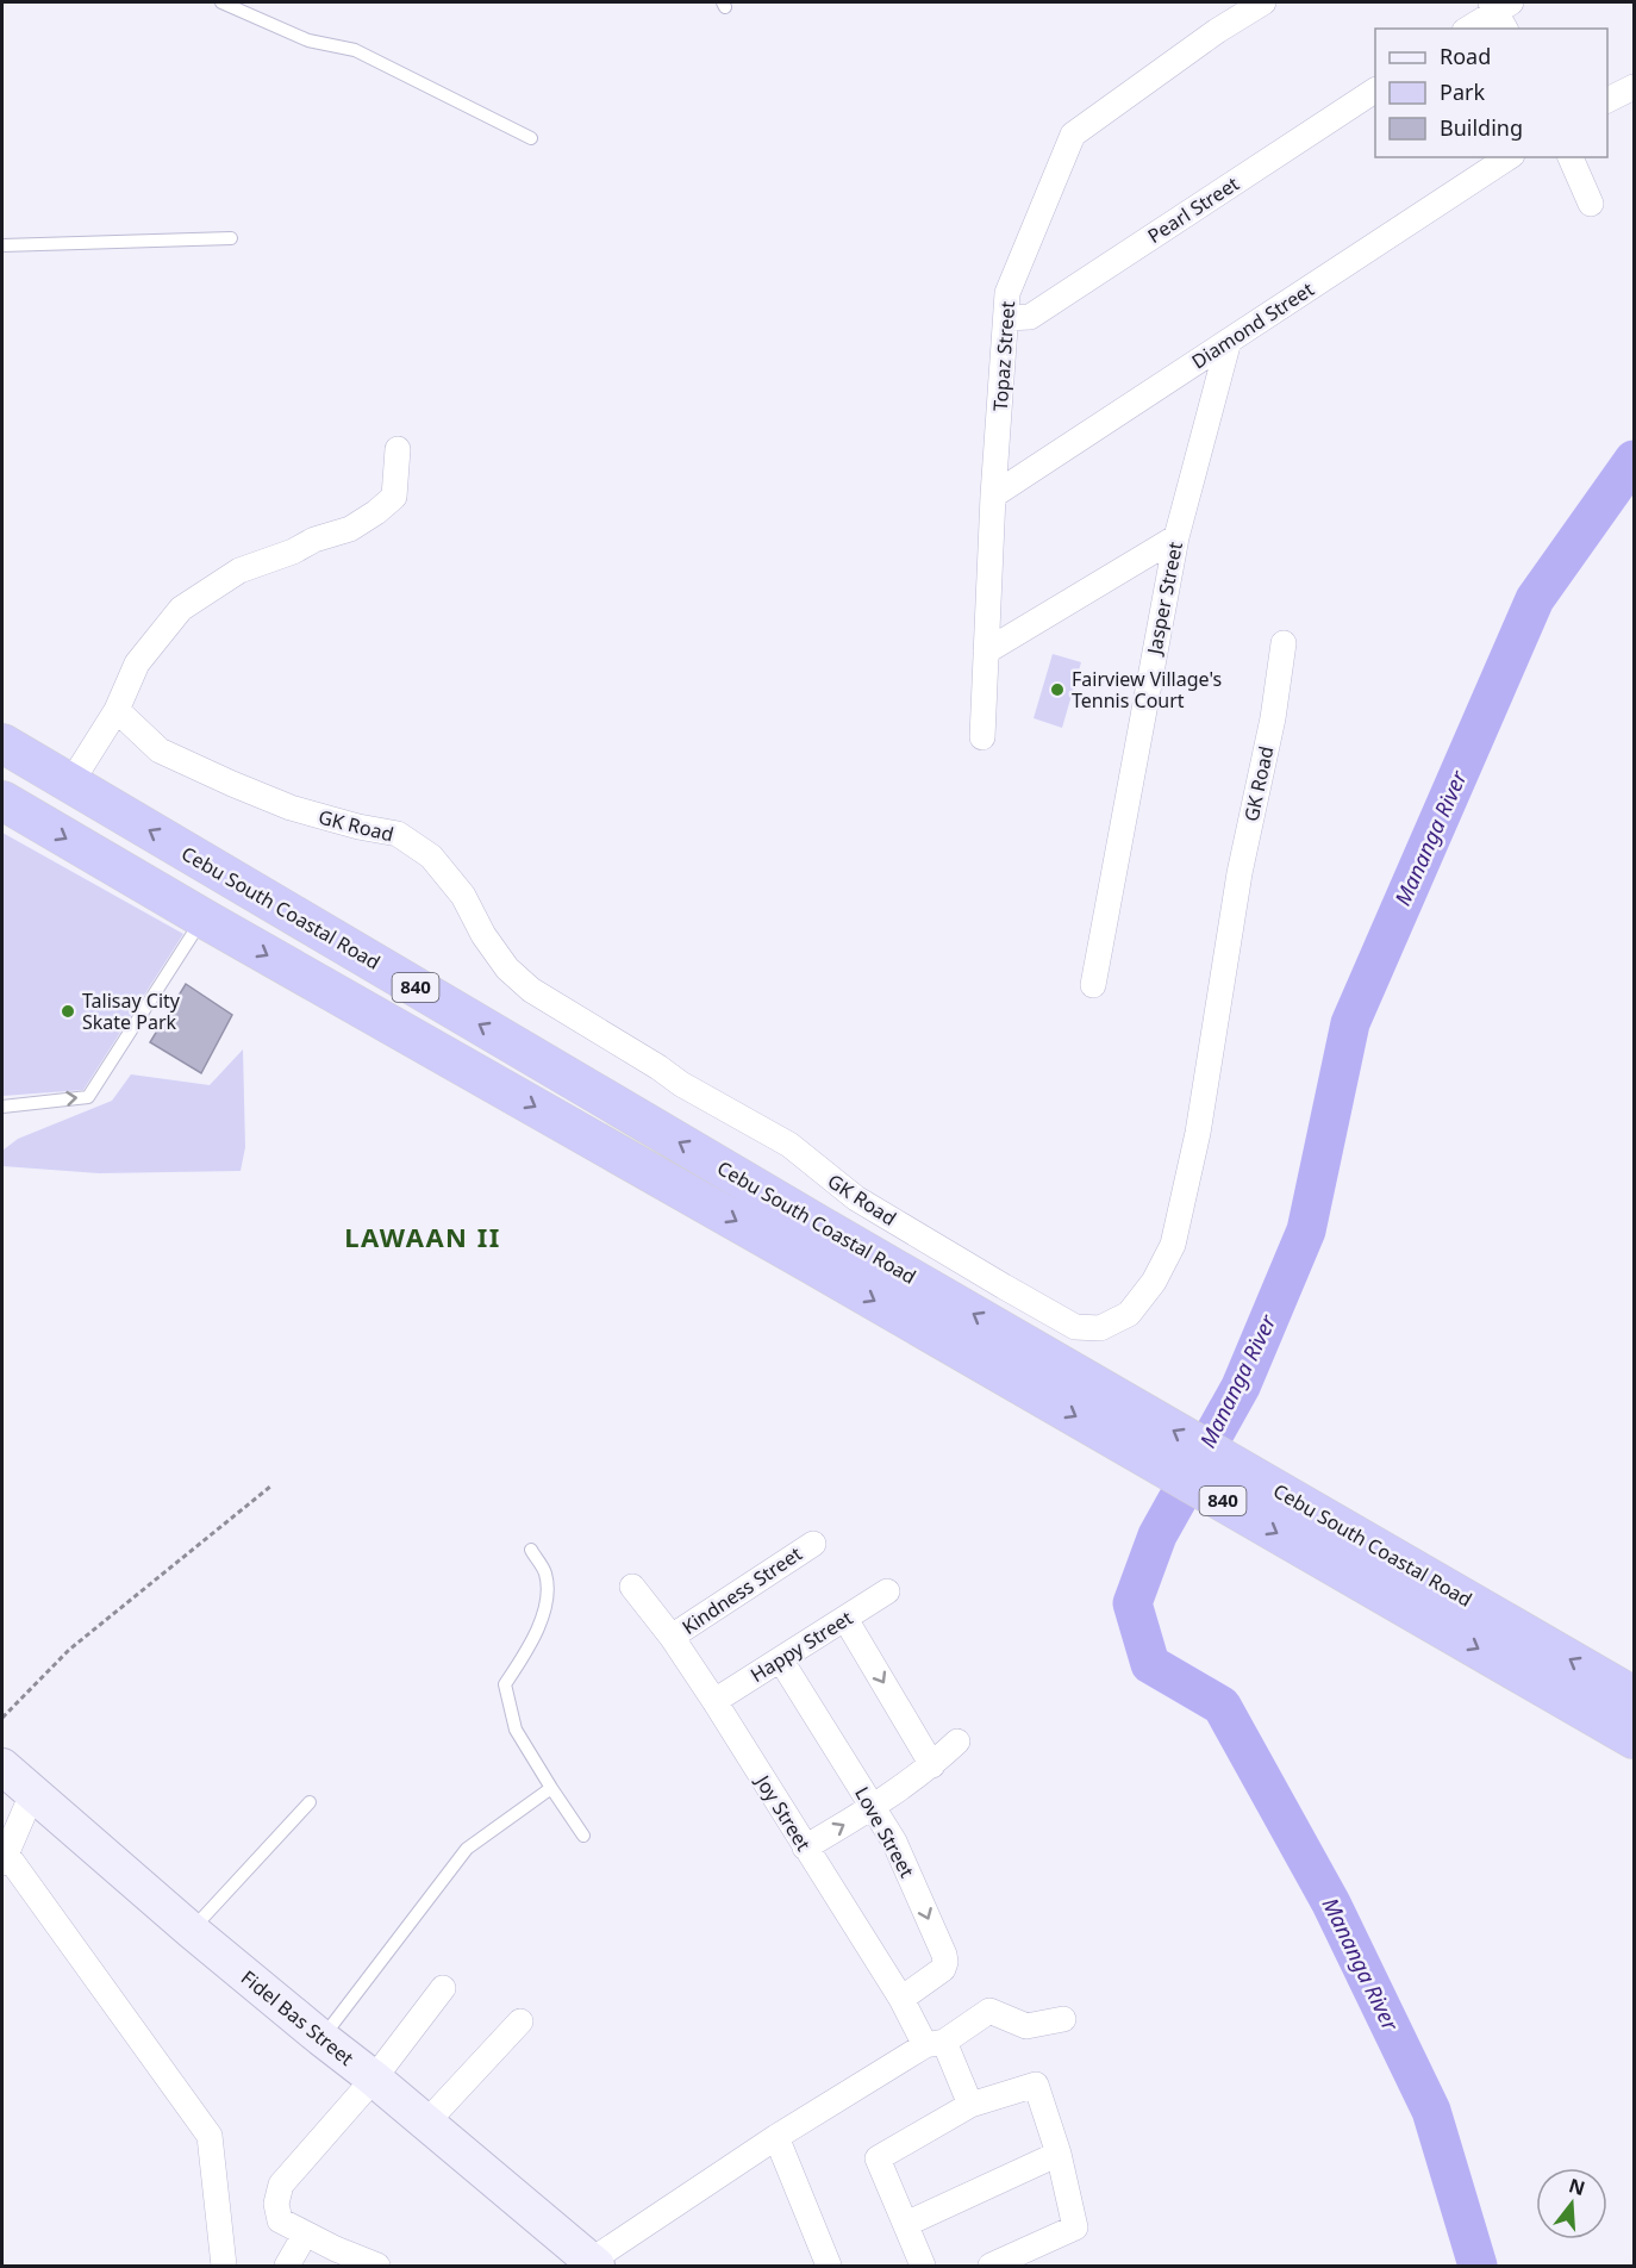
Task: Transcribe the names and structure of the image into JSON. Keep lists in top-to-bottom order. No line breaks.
{"streets":{"highway":["Cebu South Coastal Road","840"],"street":["Pearl Street","Diamond Street","Topaz Street","Jasper Street","GK Road","Kindness Street","Happy Street","Joy Street","Love Street","Fidel Bas Street"]},"crossings":[["Pearl Street","Topaz Street"],["Diamond Street","Topaz Street"],["Diamond Street","Jasper Street"],["Kindness Street","Joy Street"],["Happy Street","Joy Street"],["Happy Street","Love Street"],["Joy Street","Love Street"]],"one_way":["Love Street"],"districts":["LAWAAN II"],"water":["Mananga River"],"places":["Fairview Village's Tennis Court","Talisay City Skate Park"],"legend":["Road","Park","Building"],"north":"top"}
